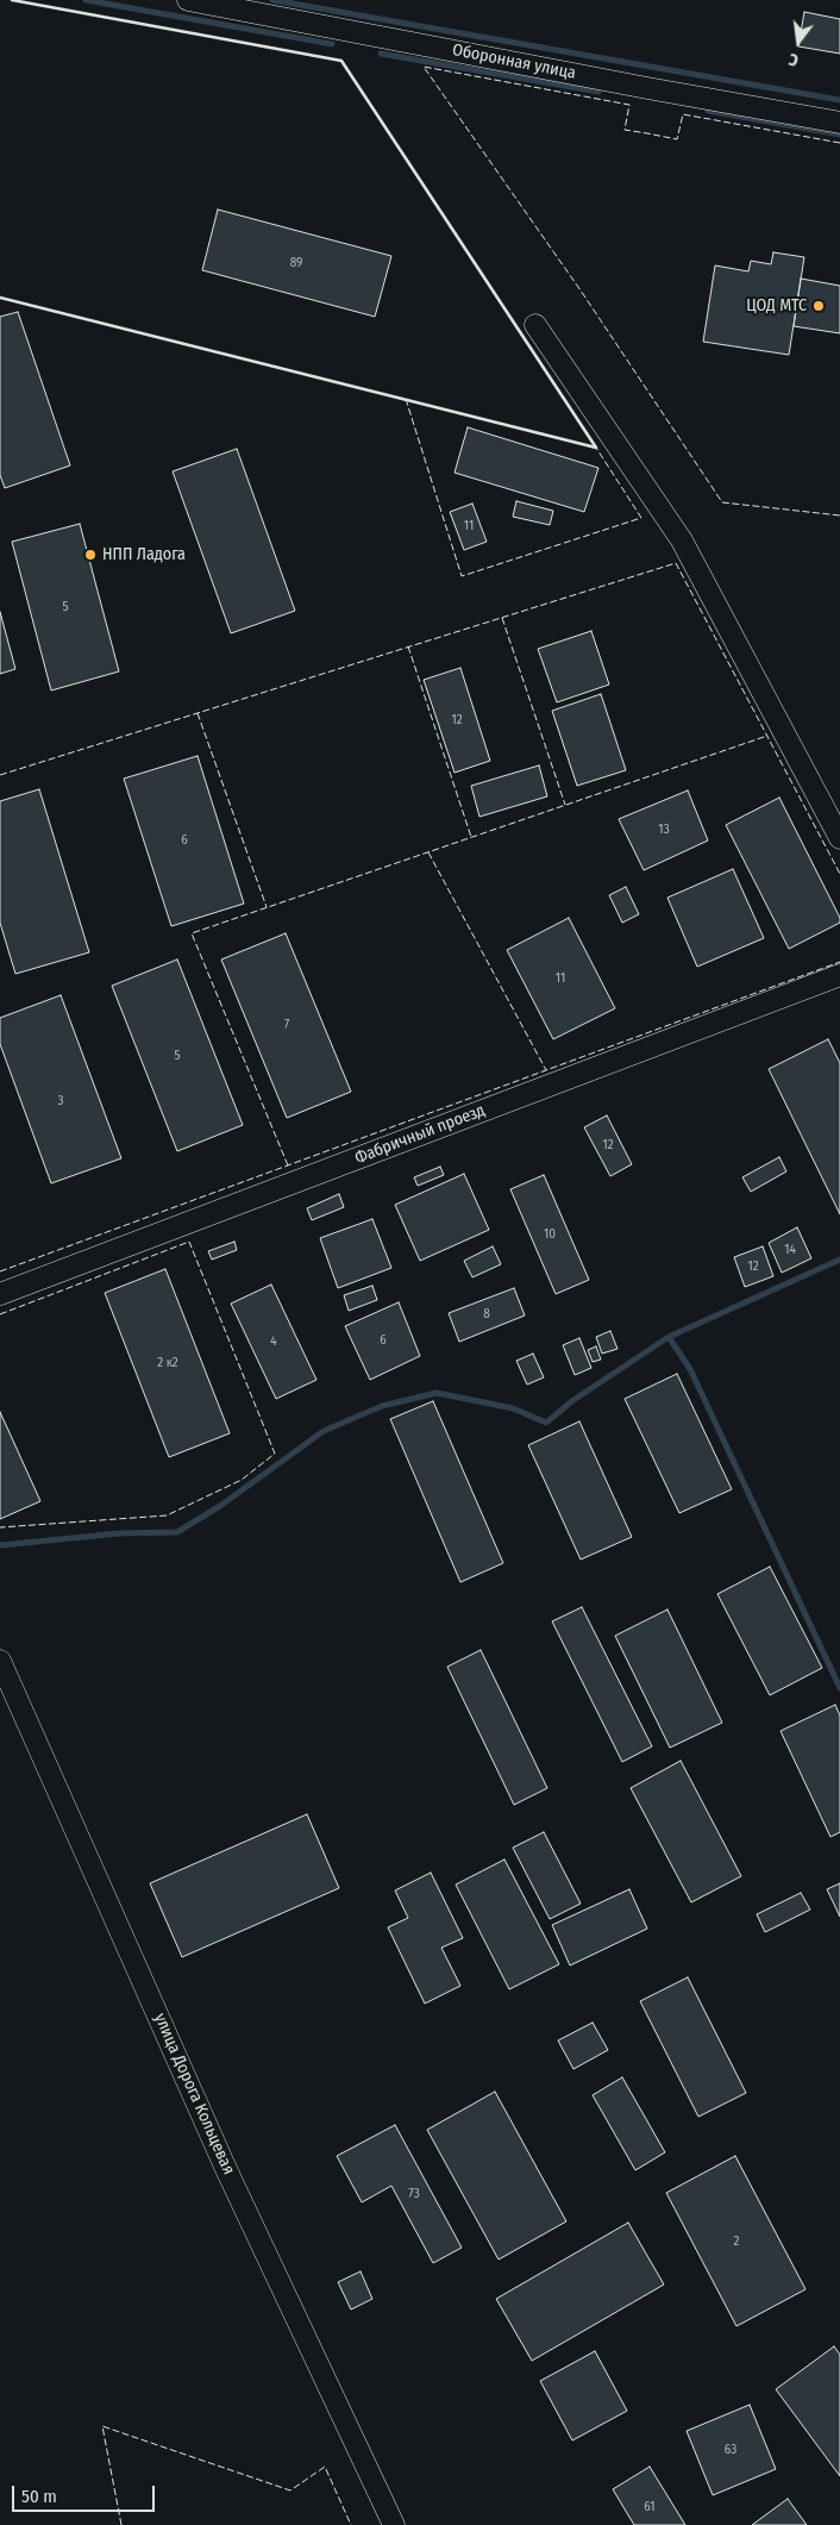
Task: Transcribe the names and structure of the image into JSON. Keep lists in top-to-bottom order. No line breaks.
{"streets":{"street":["Оборонная улица","Фабричный проезд","улица Дорога Кольцевая"]},"places":["ЦОД МТС","НПП Ладога"],"house_numbers":["89","11","5","12","13","6","11","7","5","3","12","10","14","12","8","6","4","2 к2","73","2","63","61"],"scale_bar":"50 m","north":"bottom"}
